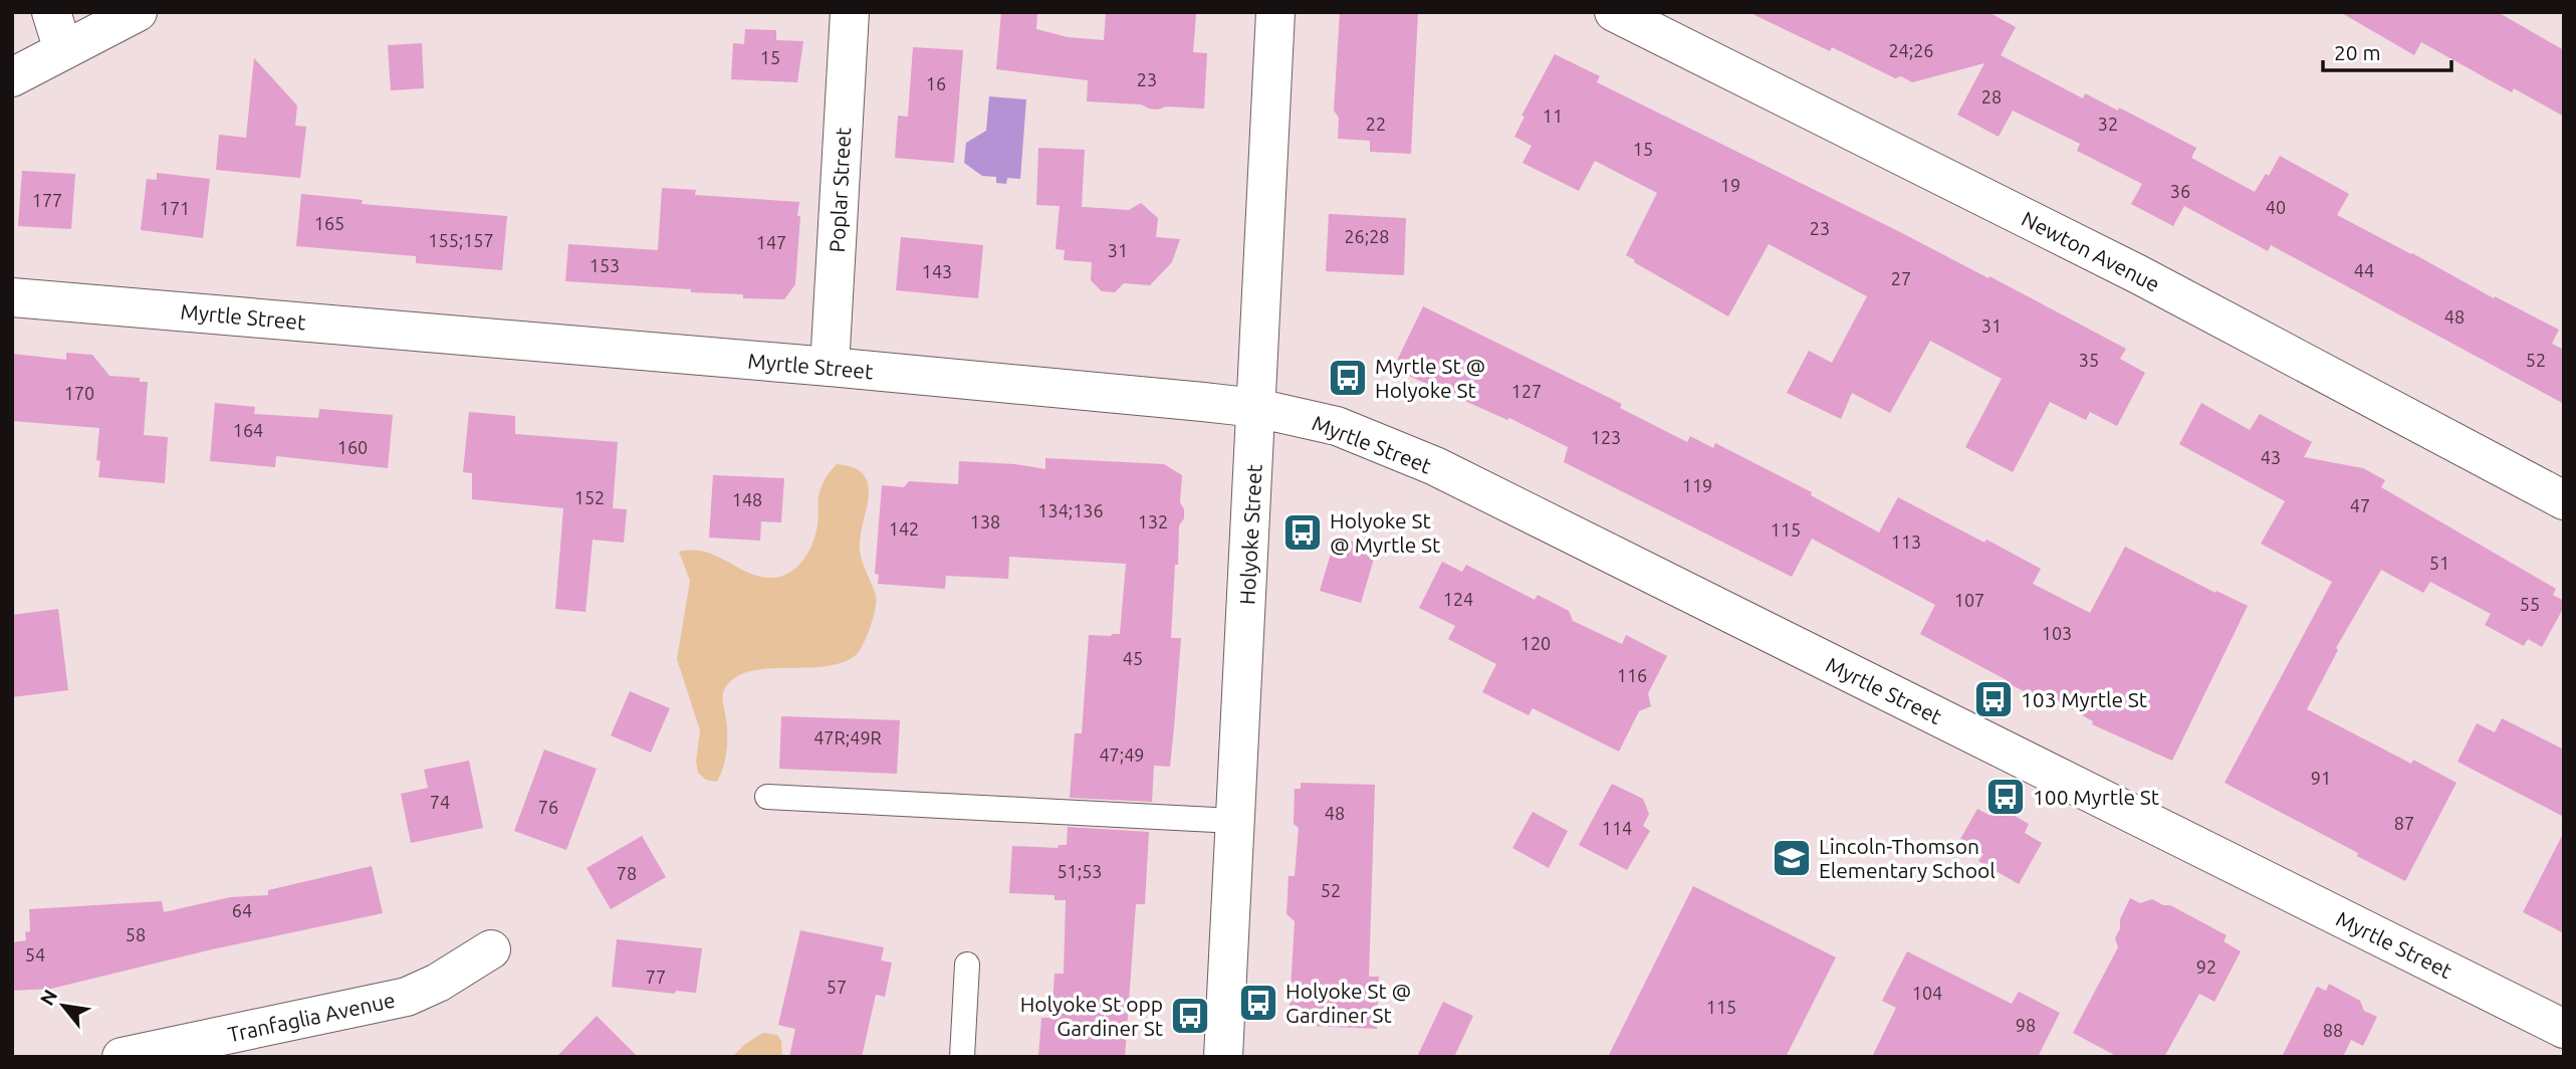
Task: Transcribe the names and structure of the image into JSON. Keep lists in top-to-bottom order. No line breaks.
{"streets":{"main road":["Poplar Street","Newton Avenue","Myrtle Street","Holyoke Street","Tranfaglia Avenue"]},"crossings":[["Poplar Street","Myrtle Street"],["Myrtle Street","Holyoke Street"]],"places":{"bus stop":["Myrtle St @ Holyoke St","Holyoke St @ Myrtle St","103 Myrtle St","100 Myrtle St","Holyoke St @ Gardiner St","Holyoke St opp Gardiner St"],"school or university":["Lincoln-Thomson Elementary School"]},"house_numbers":["24;26","15","23","16","28","11","22","32","15","19","36","177","40","171","165","23","26;28","155;157","147","31","153","44","143","27","48","31","35","52","127","170","164","123","160","43","119","152","148","47","134;136","138","132","142","115","113","51","124","107","55","103","120","45","116","47R;49R","47;49","91","74","76","48","87","114","51;53","78","52","64","58","54","92","77","57","104","115","98","88"],"scale_bar":"20 m","north":"top left"}
